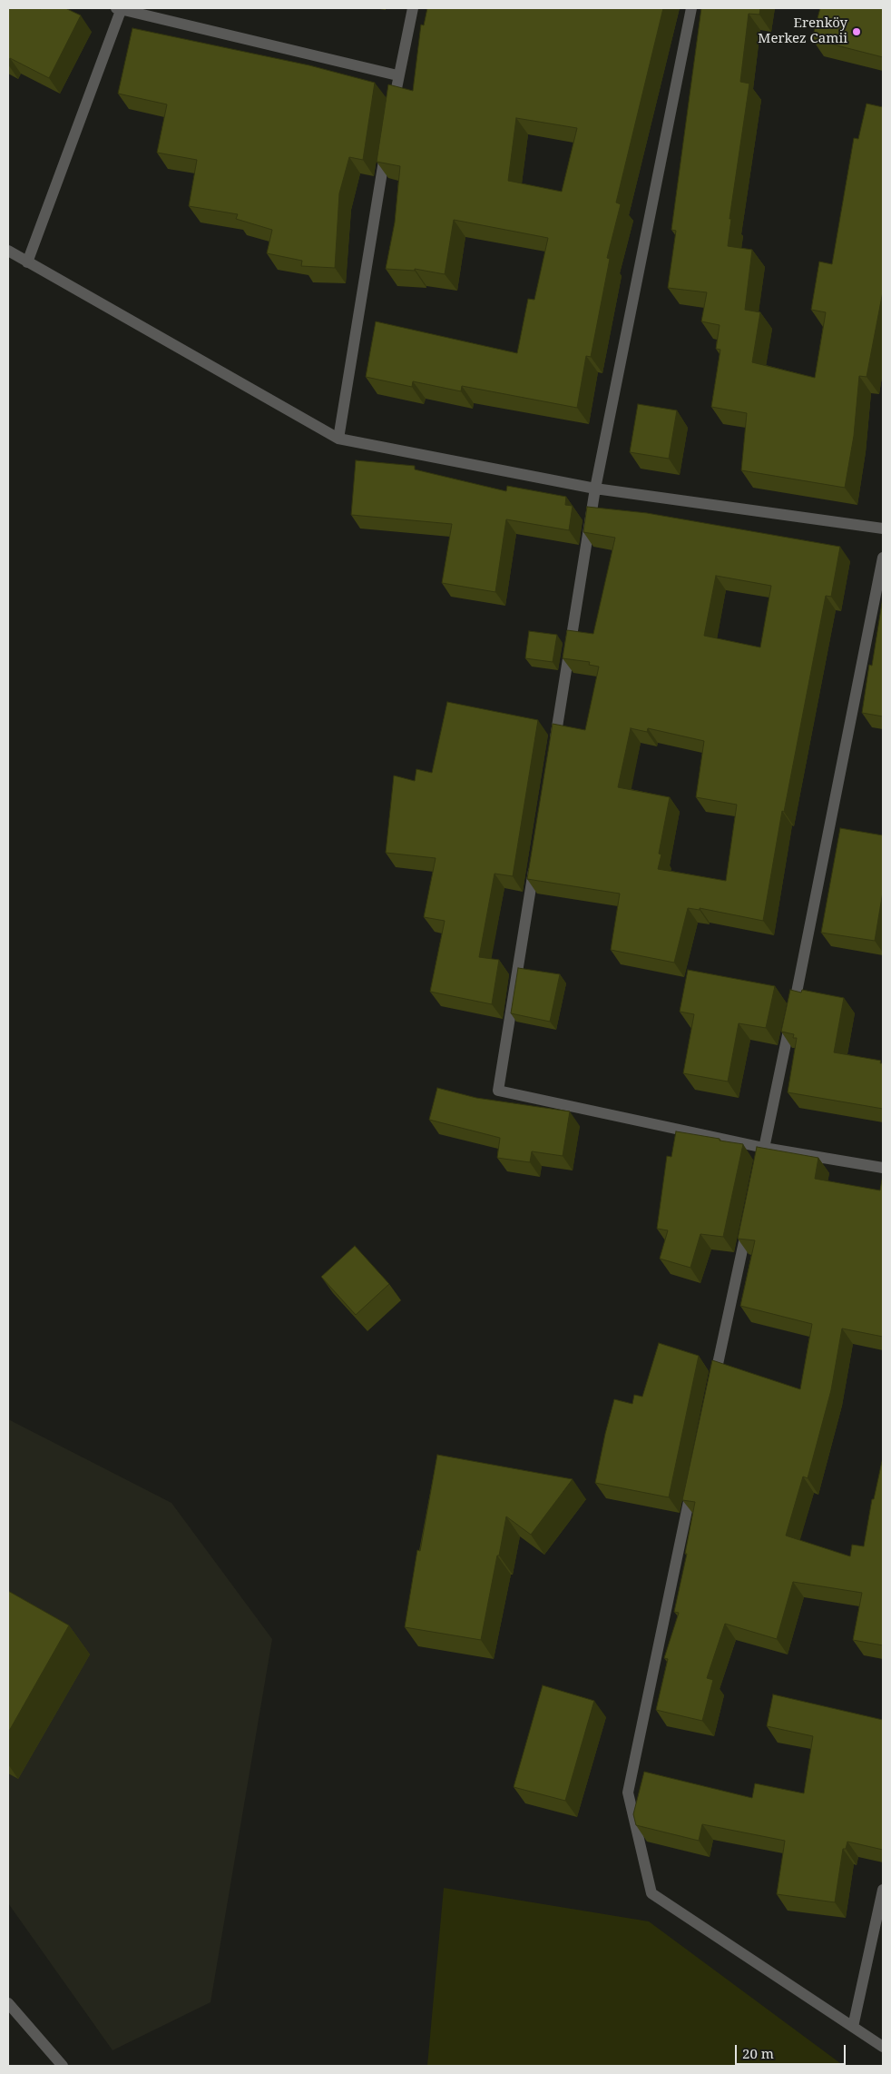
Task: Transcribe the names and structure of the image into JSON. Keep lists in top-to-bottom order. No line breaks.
{"places":["Erenköy Merkez Camii"],"scale_bar":"20 m"}
